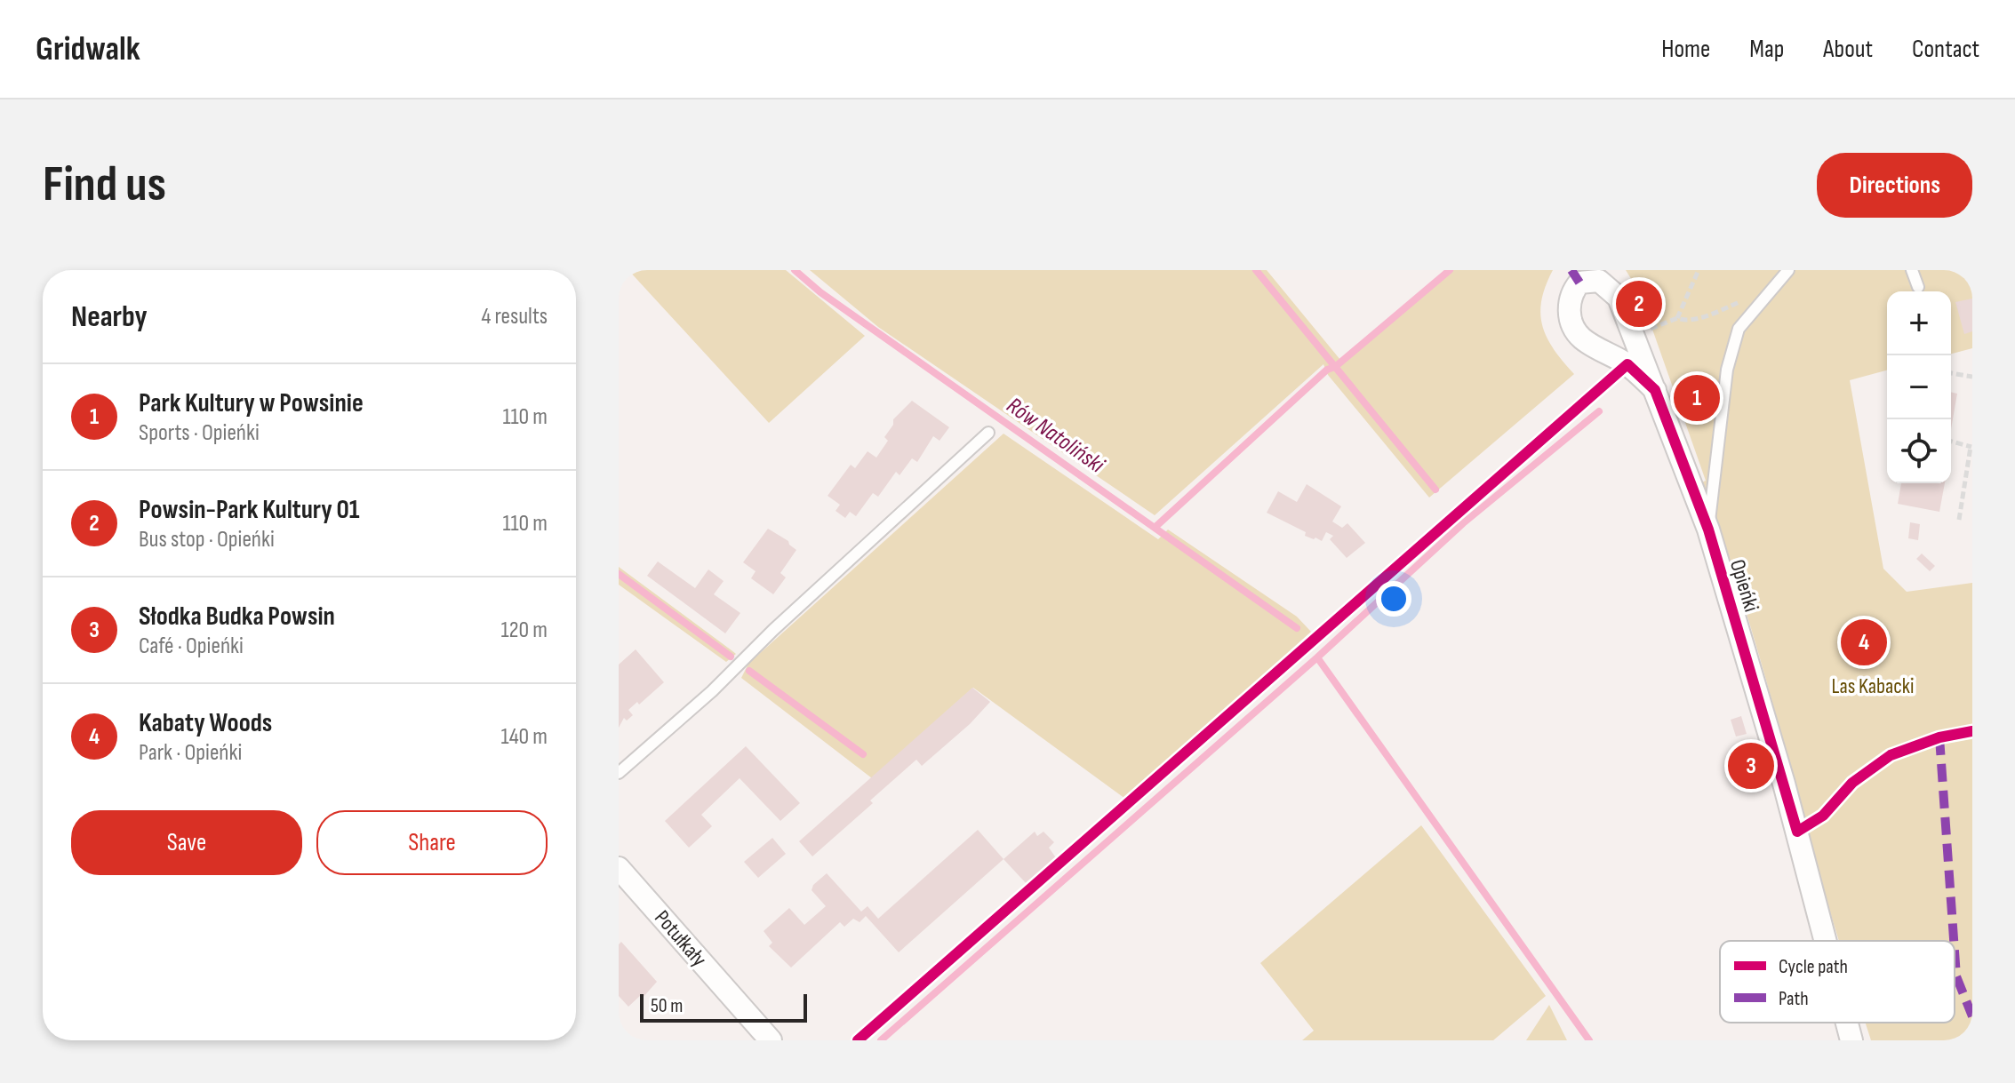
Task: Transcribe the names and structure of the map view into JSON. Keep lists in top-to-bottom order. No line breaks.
{"streets":{"street":["Opieńki","Potułkały"]},"water":["Rów Natoliński"],"parks":["Las Kabacki"],"legend":["Cycle path","Path"],"scale_bar":"50 m","page":{"header":"Gridwalk","nav":["Home","Map","About","Contact"],"buttons":["Directions",["Save","Share"]],"title":"Find us","heading":["Nearby","4 results"],"pins":["2","1","4","3"],"map_buttons":["+","−"],"list":[{"mark":"1","name":"Park Kultury w Powsinie","note":"Sports · Opieńki","value":"110 m"},{"mark":"2","name":"Powsin-Park Kultury 01","note":"Bus stop · Opieńki","value":"110 m"},{"mark":"3","name":"Słodka Budka Powsin","note":"Café · Opieńki","value":"120 m"},{"mark":"4","name":"Kabaty Woods","note":"Park · Opieńki","value":"140 m"}],"scale":"50 m"}}
